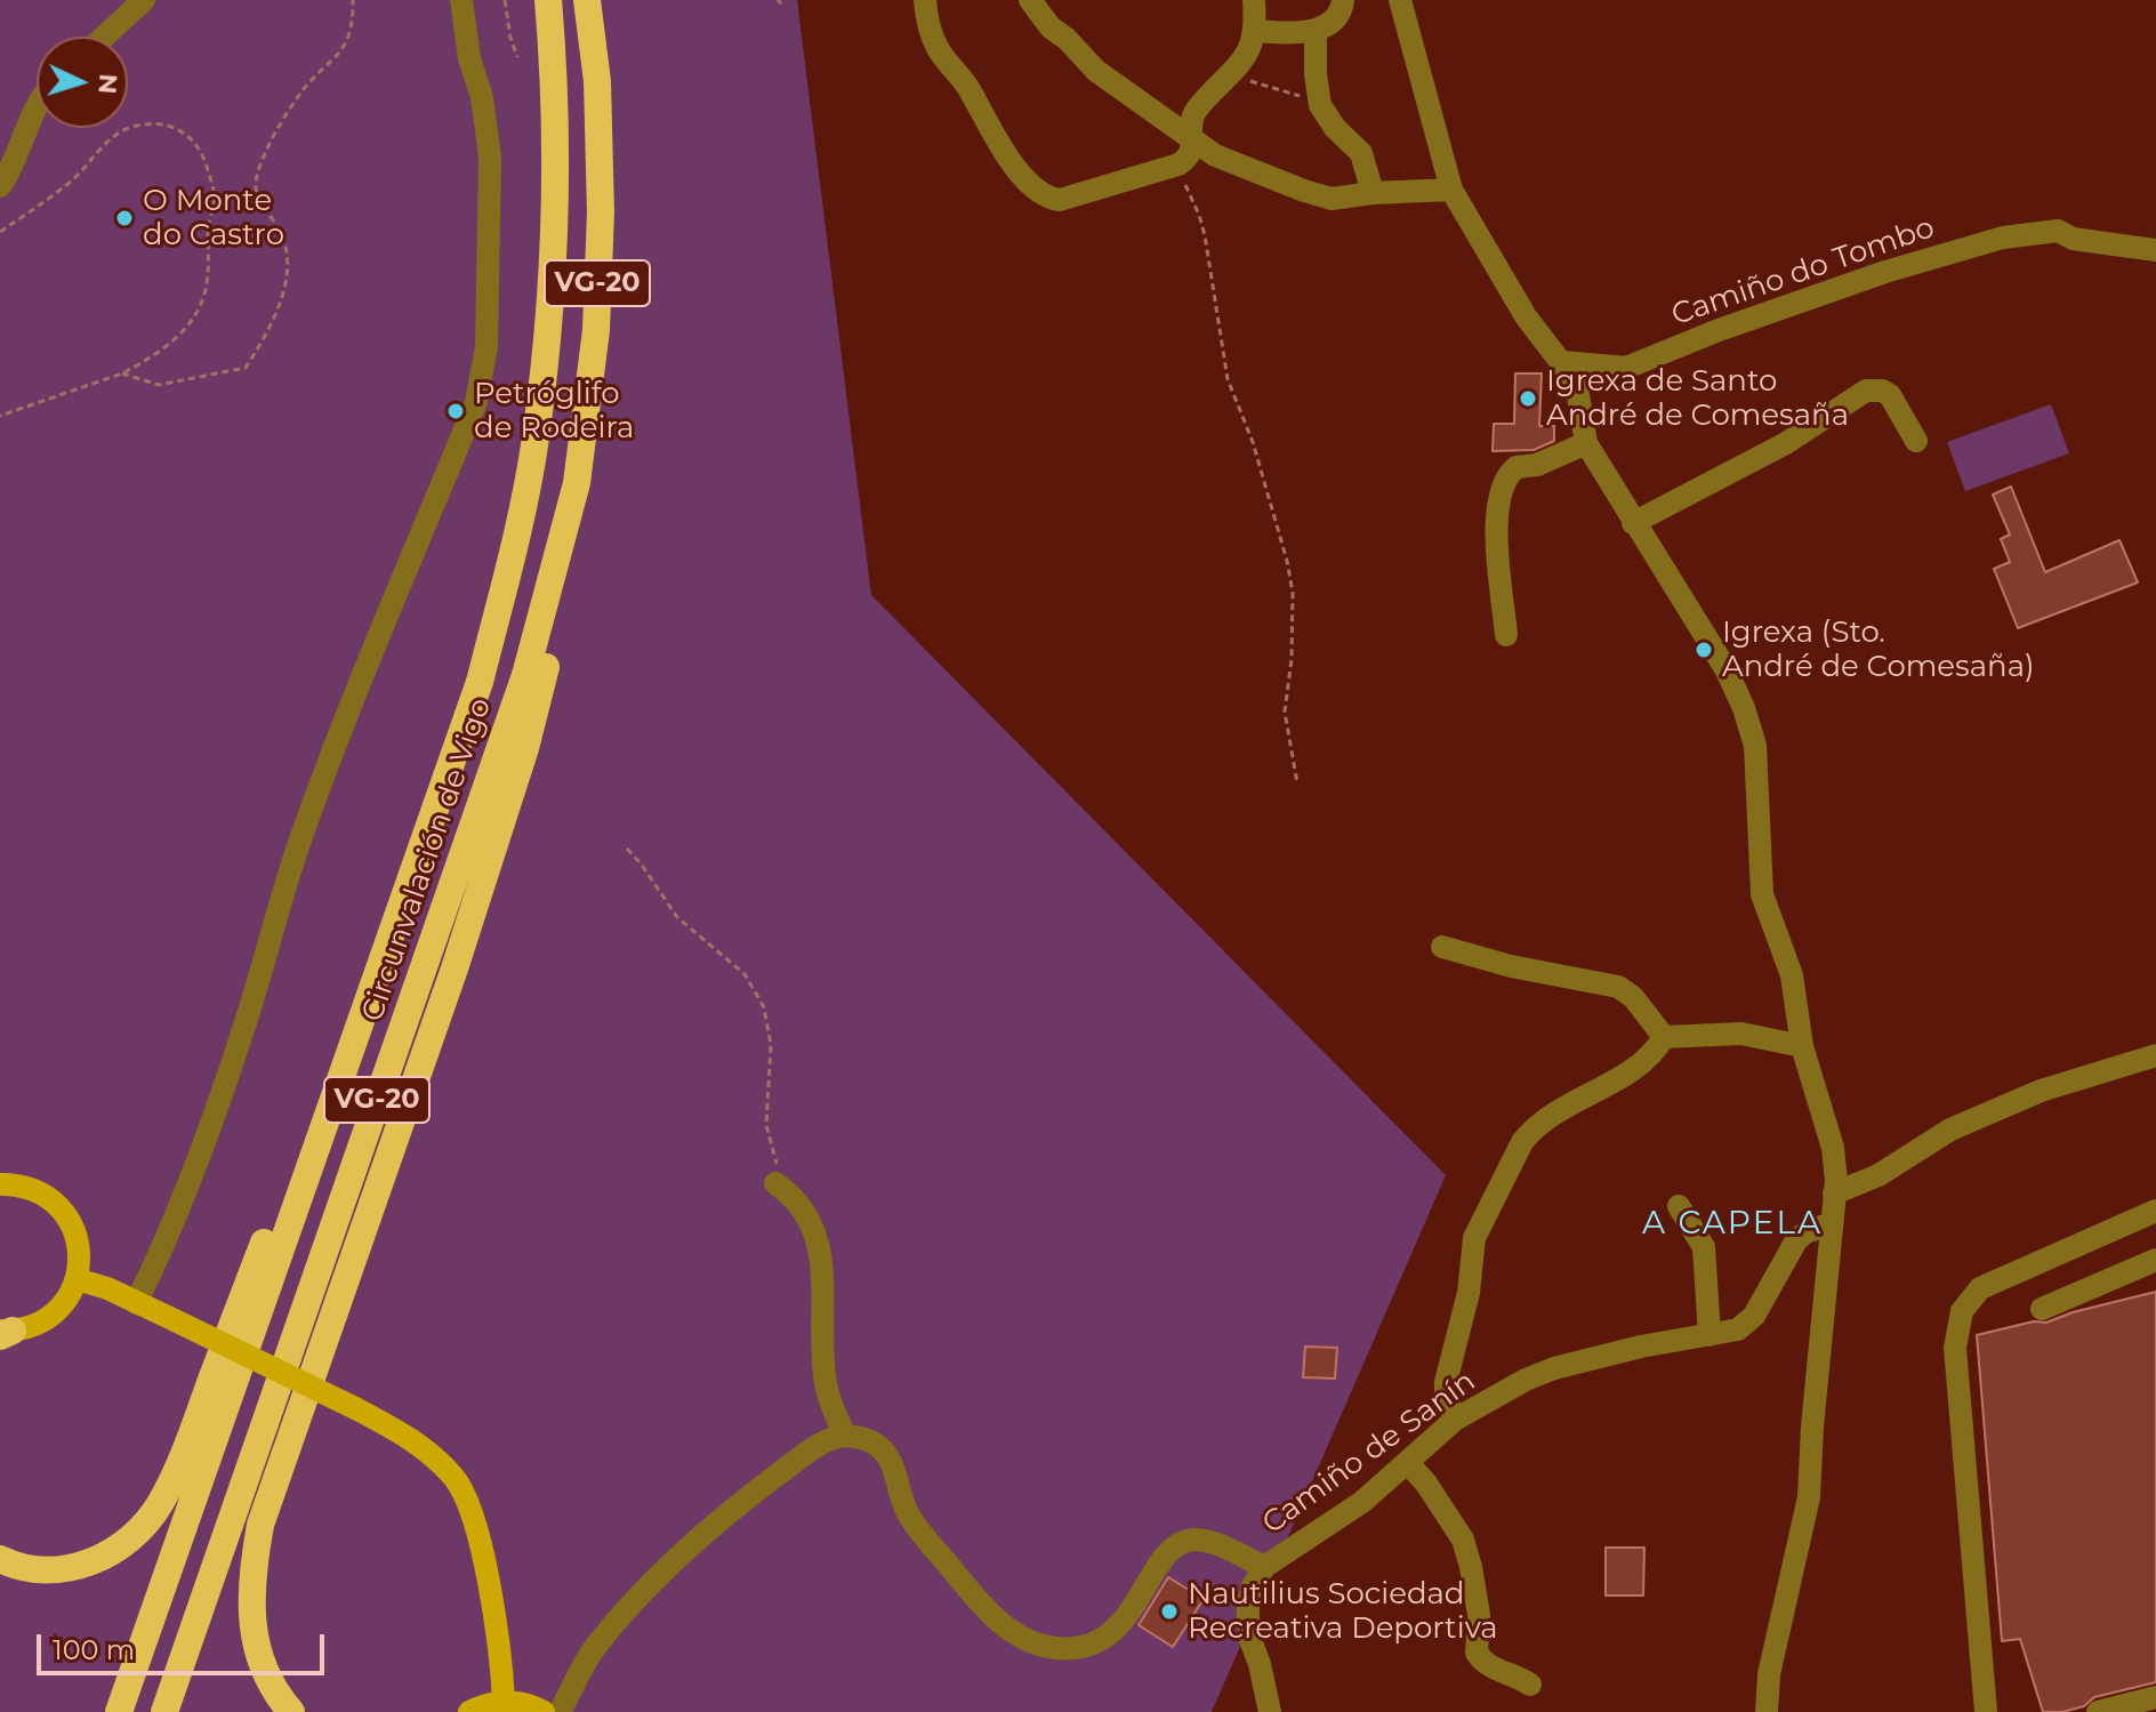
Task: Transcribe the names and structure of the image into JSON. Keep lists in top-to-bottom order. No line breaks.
{"streets":{"highway":["VG-20","Circunvalación de Vigo"],"street":["Camiño do Tombo","Camiño de Sanín"]},"districts":["A CAPELA"],"places":["O Monte do Castro","Igrexa de Santo André de Comesaña","Petróglifo de Rodeira","Igrexa (Sto. André de Comesaña)","Nautilius Sociedad Recreativa Deportiva"],"scale_bar":"100 m","north":"right"}
